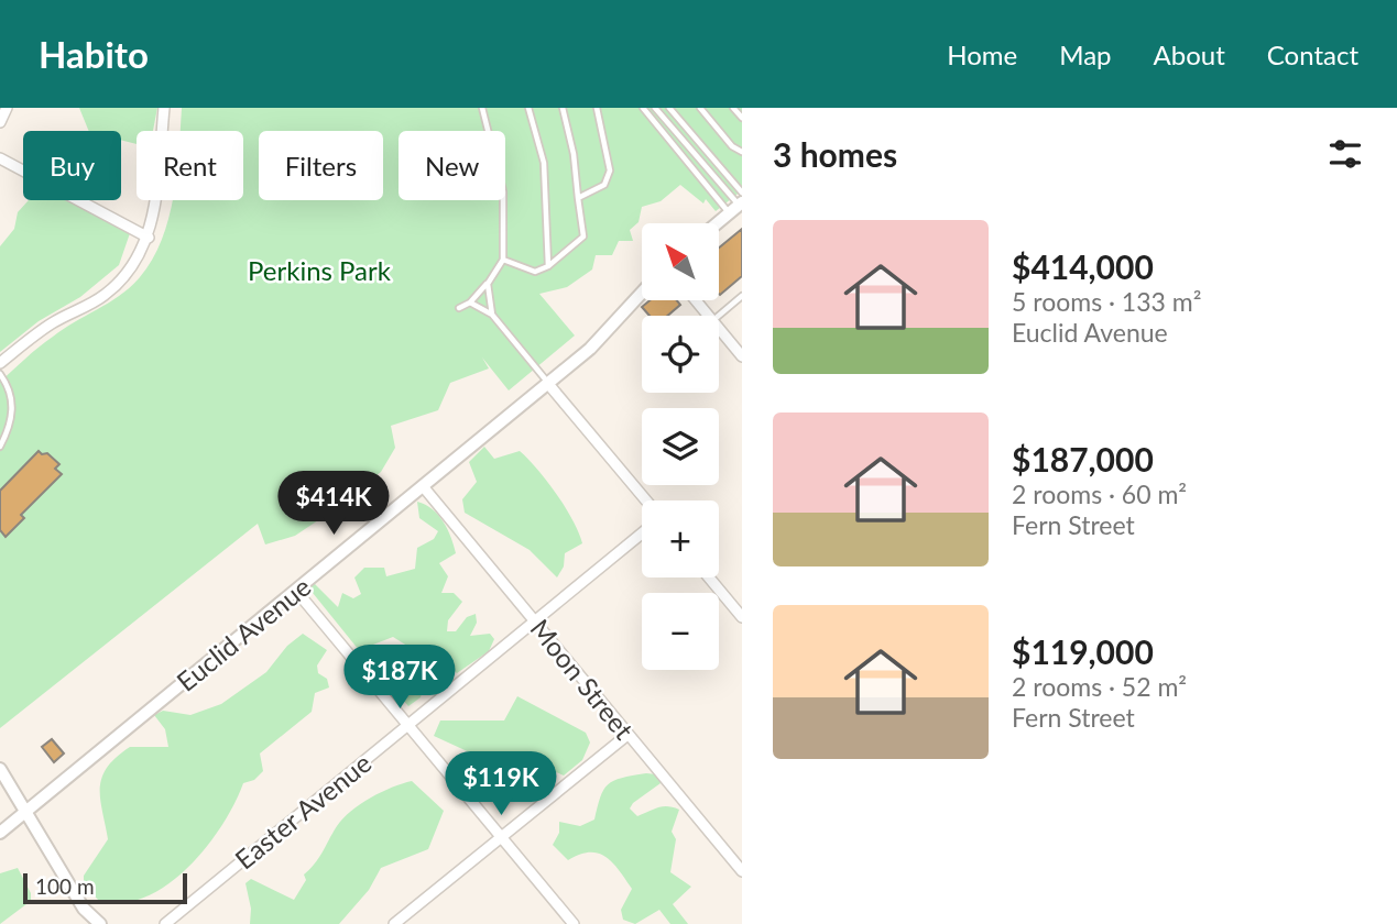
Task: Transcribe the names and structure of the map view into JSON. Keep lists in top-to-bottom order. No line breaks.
{"streets":{"street":["Euclid Avenue","Moon Street","Easter Avenue"]},"crossings":[["Euclid Avenue","Moon Street"],["Moon Street","Easter Avenue"]],"parks":["Perkins Park"],"scale_bar":"100 m","north":"top left","page":{"header":"Habito","nav":["Home","Map","About","Contact"],"heading":"3 homes","chip":["Buy","Rent","Filters","New"],"list":[{"name":"$414,000","note":"5 rooms · 133 m² · Euclid Avenue"},{"name":"$187,000","note":"2 rooms · 60 m² · Fern Street"},{"name":"$119,000","note":"2 rooms · 52 m² · Fern Street"}],"map_buttons":["+","−"],"price":["$414K","$187K","$119K"],"scale":"100 m"}}
